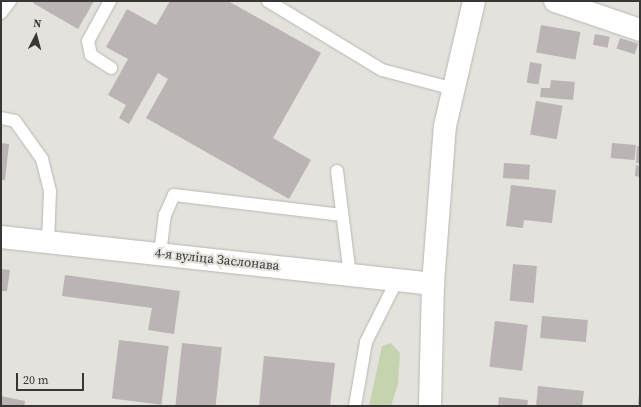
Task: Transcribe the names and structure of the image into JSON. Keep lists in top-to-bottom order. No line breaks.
{"streets":{"street":["4-я вуліца Заслонава"]},"scale_bar":"20 m","north":"top"}
